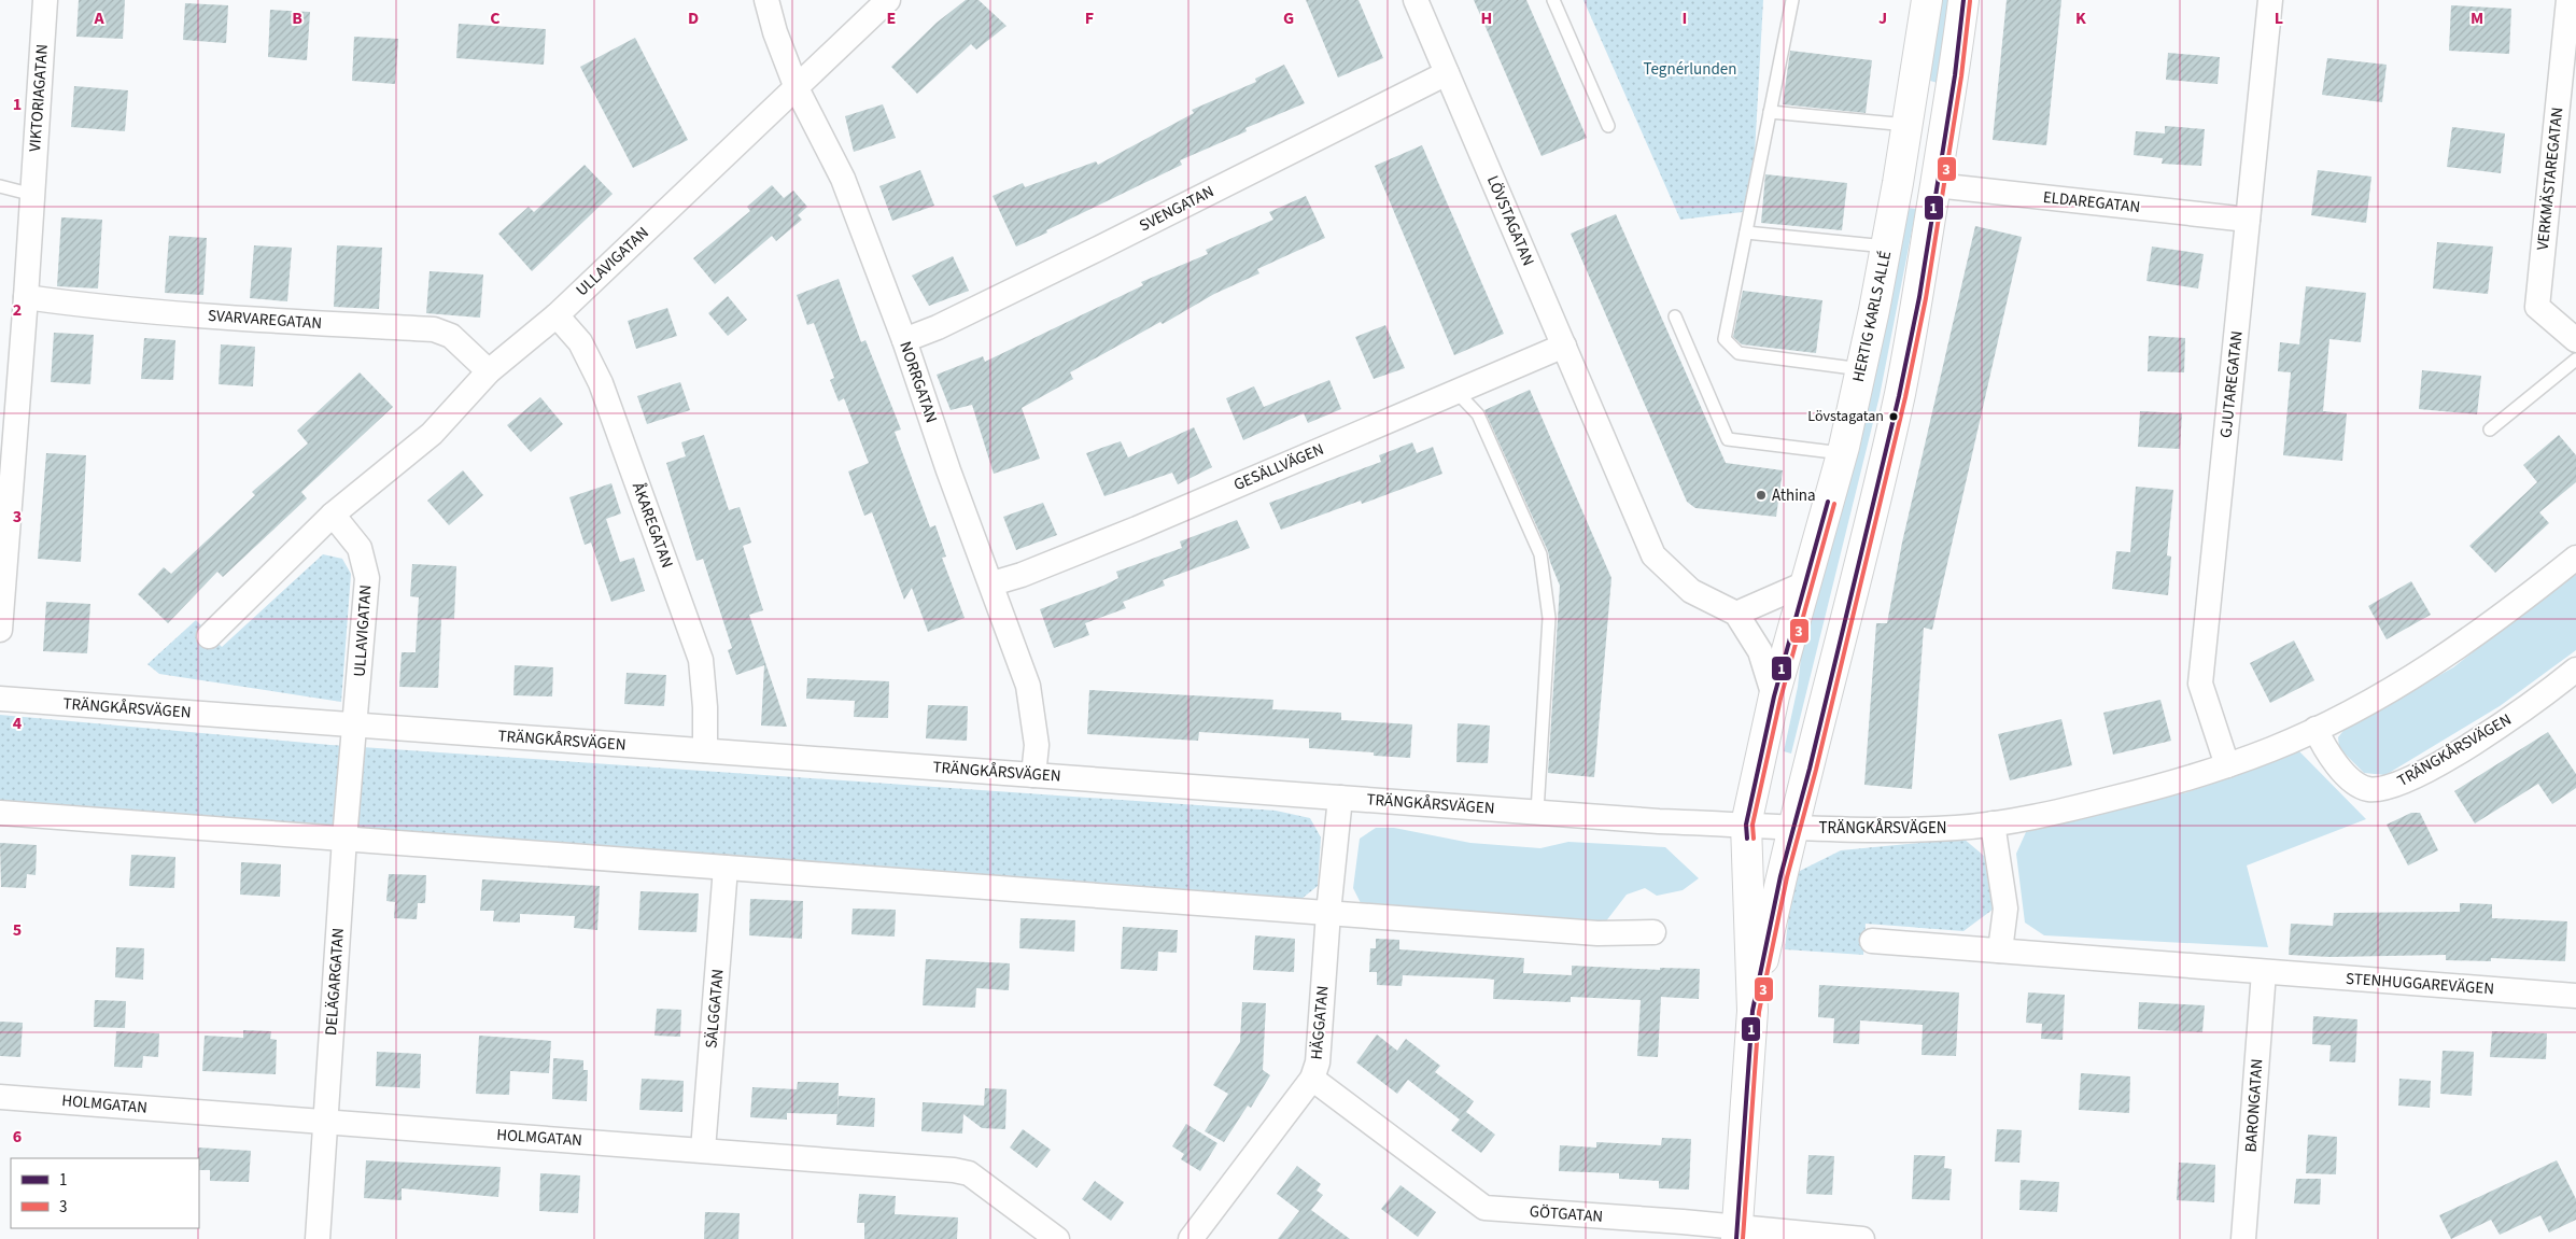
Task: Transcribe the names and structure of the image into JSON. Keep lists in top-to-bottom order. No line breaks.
{"streets":{"main road":["HERTIG KARLS ALLÉ"],"street":["VIKTORIAGATAN","VERKMÄSTAREGATAN","ELDAREGATAN","SVENGATAN","LÖVSTAGATAN","ULLAVIGATAN","SVARVAREGATAN","NORRGATAN","GJUTAREGATAN","GESÄLLVÄGEN","ÅKAREGATAN","TRÄNGKÅRSVÄGEN","DELÄGARGATAN","STENHUGGAREVÄGEN","SÄLGGATAN","HÄGGATAN","HOLMGATAN","BARONGATAN","GÖTGATAN"]},"crossings":[["VIKTORIAGATAN","SVARVAREGATAN"],["ELDAREGATAN","GJUTAREGATAN"],["SVENGATAN","LÖVSTAGATAN"],["SVENGATAN","NORRGATAN"],["LÖVSTAGATAN","GESÄLLVÄGEN"],["ULLAVIGATAN","SVARVAREGATAN"],["ULLAVIGATAN","NORRGATAN"],["ULLAVIGATAN","ÅKAREGATAN"],["ULLAVIGATAN","TRÄNGKÅRSVÄGEN"],["ULLAVIGATAN","DELÄGARGATAN"],["HERTIG KARLS ALLÉ","TRÄNGKÅRSVÄGEN"],["NORRGATAN","GESÄLLVÄGEN"],["NORRGATAN","TRÄNGKÅRSVÄGEN"],["GJUTAREGATAN","TRÄNGKÅRSVÄGEN"],["ÅKAREGATAN","TRÄNGKÅRSVÄGEN"],["TRÄNGKÅRSVÄGEN","DELÄGARGATAN"],["TRÄNGKÅRSVÄGEN","HÄGGATAN"],["DELÄGARGATAN","HOLMGATAN"],["STENHUGGAREVÄGEN","BARONGATAN"],["SÄLGGATAN","HOLMGATAN"],["HÄGGATAN","GÖTGATAN"]],"parks":["Tegnérlunden"],"places":["Lövstagatan","Athina"],"lines":["transit line 1","transit line 3"],"legend":["1","3"],"grid":{"columns":["A","B","C","D","E","F","G","H","I","J","K","L","M"],"rows":["1","2","3","4","5","6"]}}
